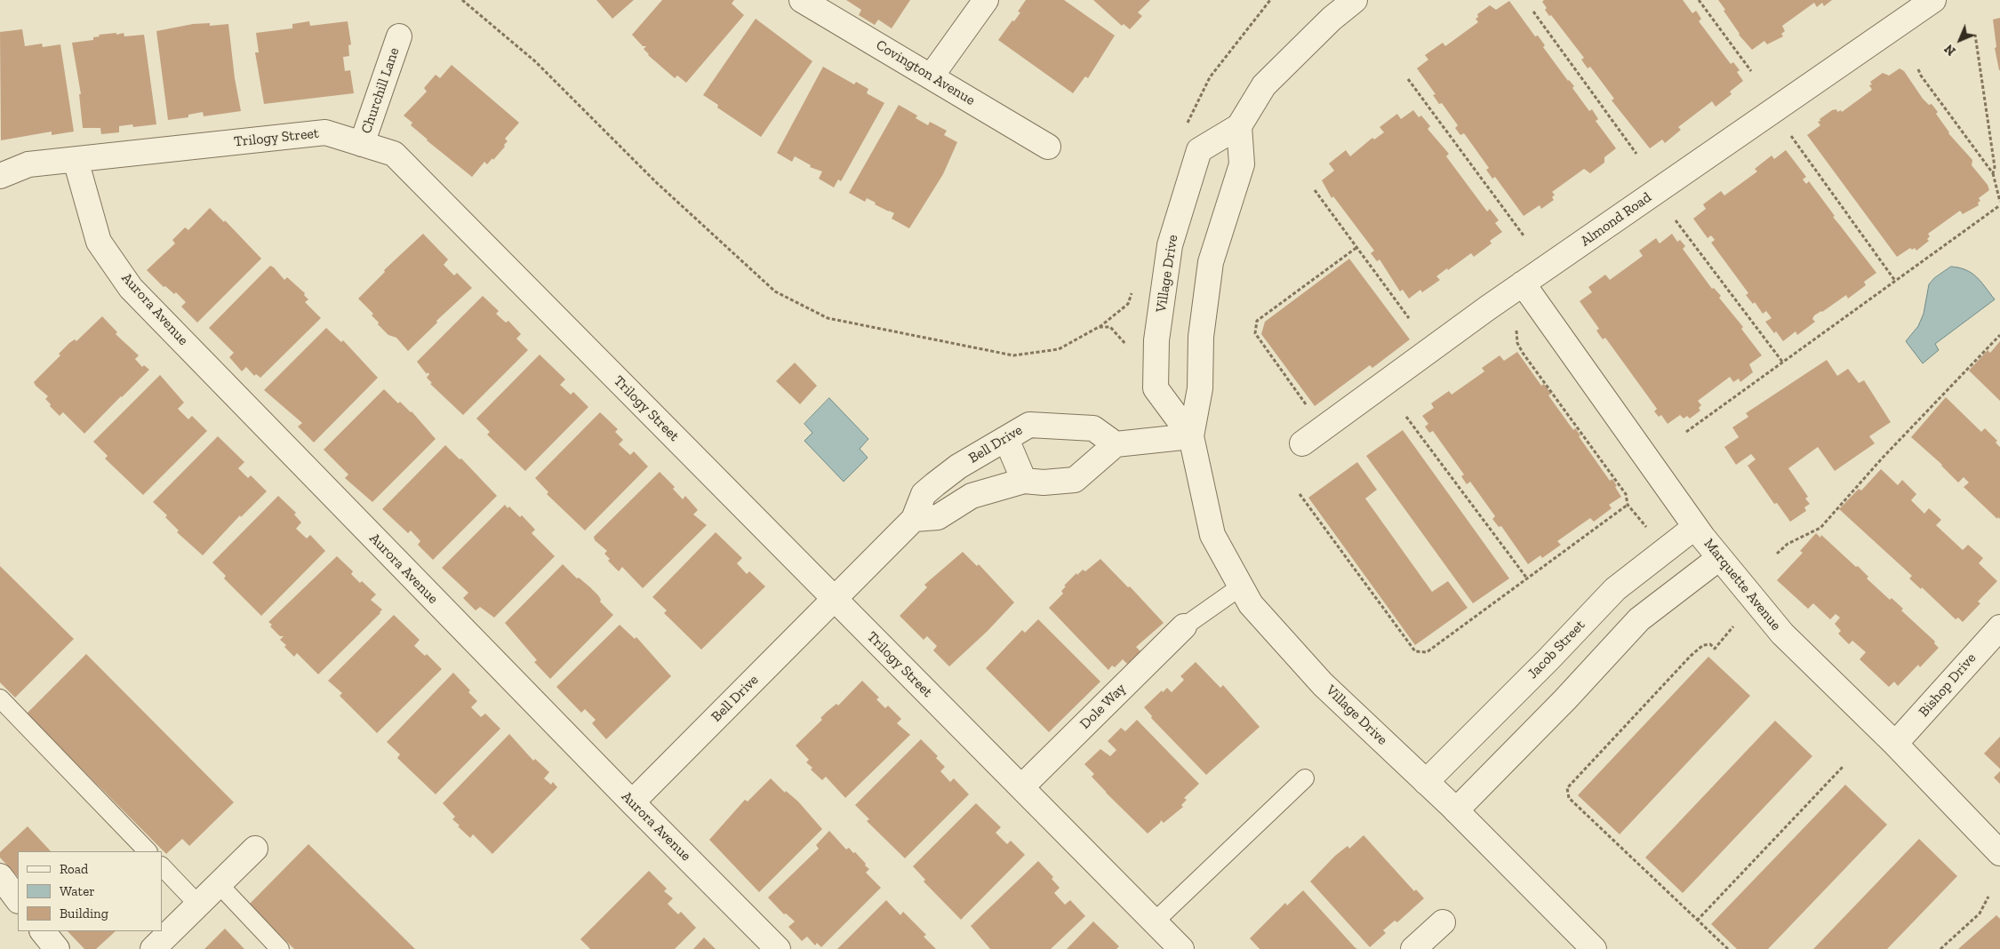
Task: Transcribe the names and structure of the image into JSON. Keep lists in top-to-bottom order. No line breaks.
{"streets":{"street":["Covington Avenue","Churchill Lane","Trilogy Street","Almond Road","Village Drive","Aurora Avenue","Bell Drive","Marquette Avenue","Jacob Street","Bishop Drive","Dole Way"]},"crossings":[["Churchill Lane","Trilogy Street"],["Trilogy Street","Aurora Avenue"],["Trilogy Street","Bell Drive"],["Trilogy Street","Dole Way"],["Almond Road","Marquette Avenue"],["Village Drive","Jacob Street"],["Aurora Avenue","Bell Drive"],["Marquette Avenue","Jacob Street"],["Marquette Avenue","Bishop Drive"]],"legend":["Road","Water","Building"],"north":"bottom left"}
